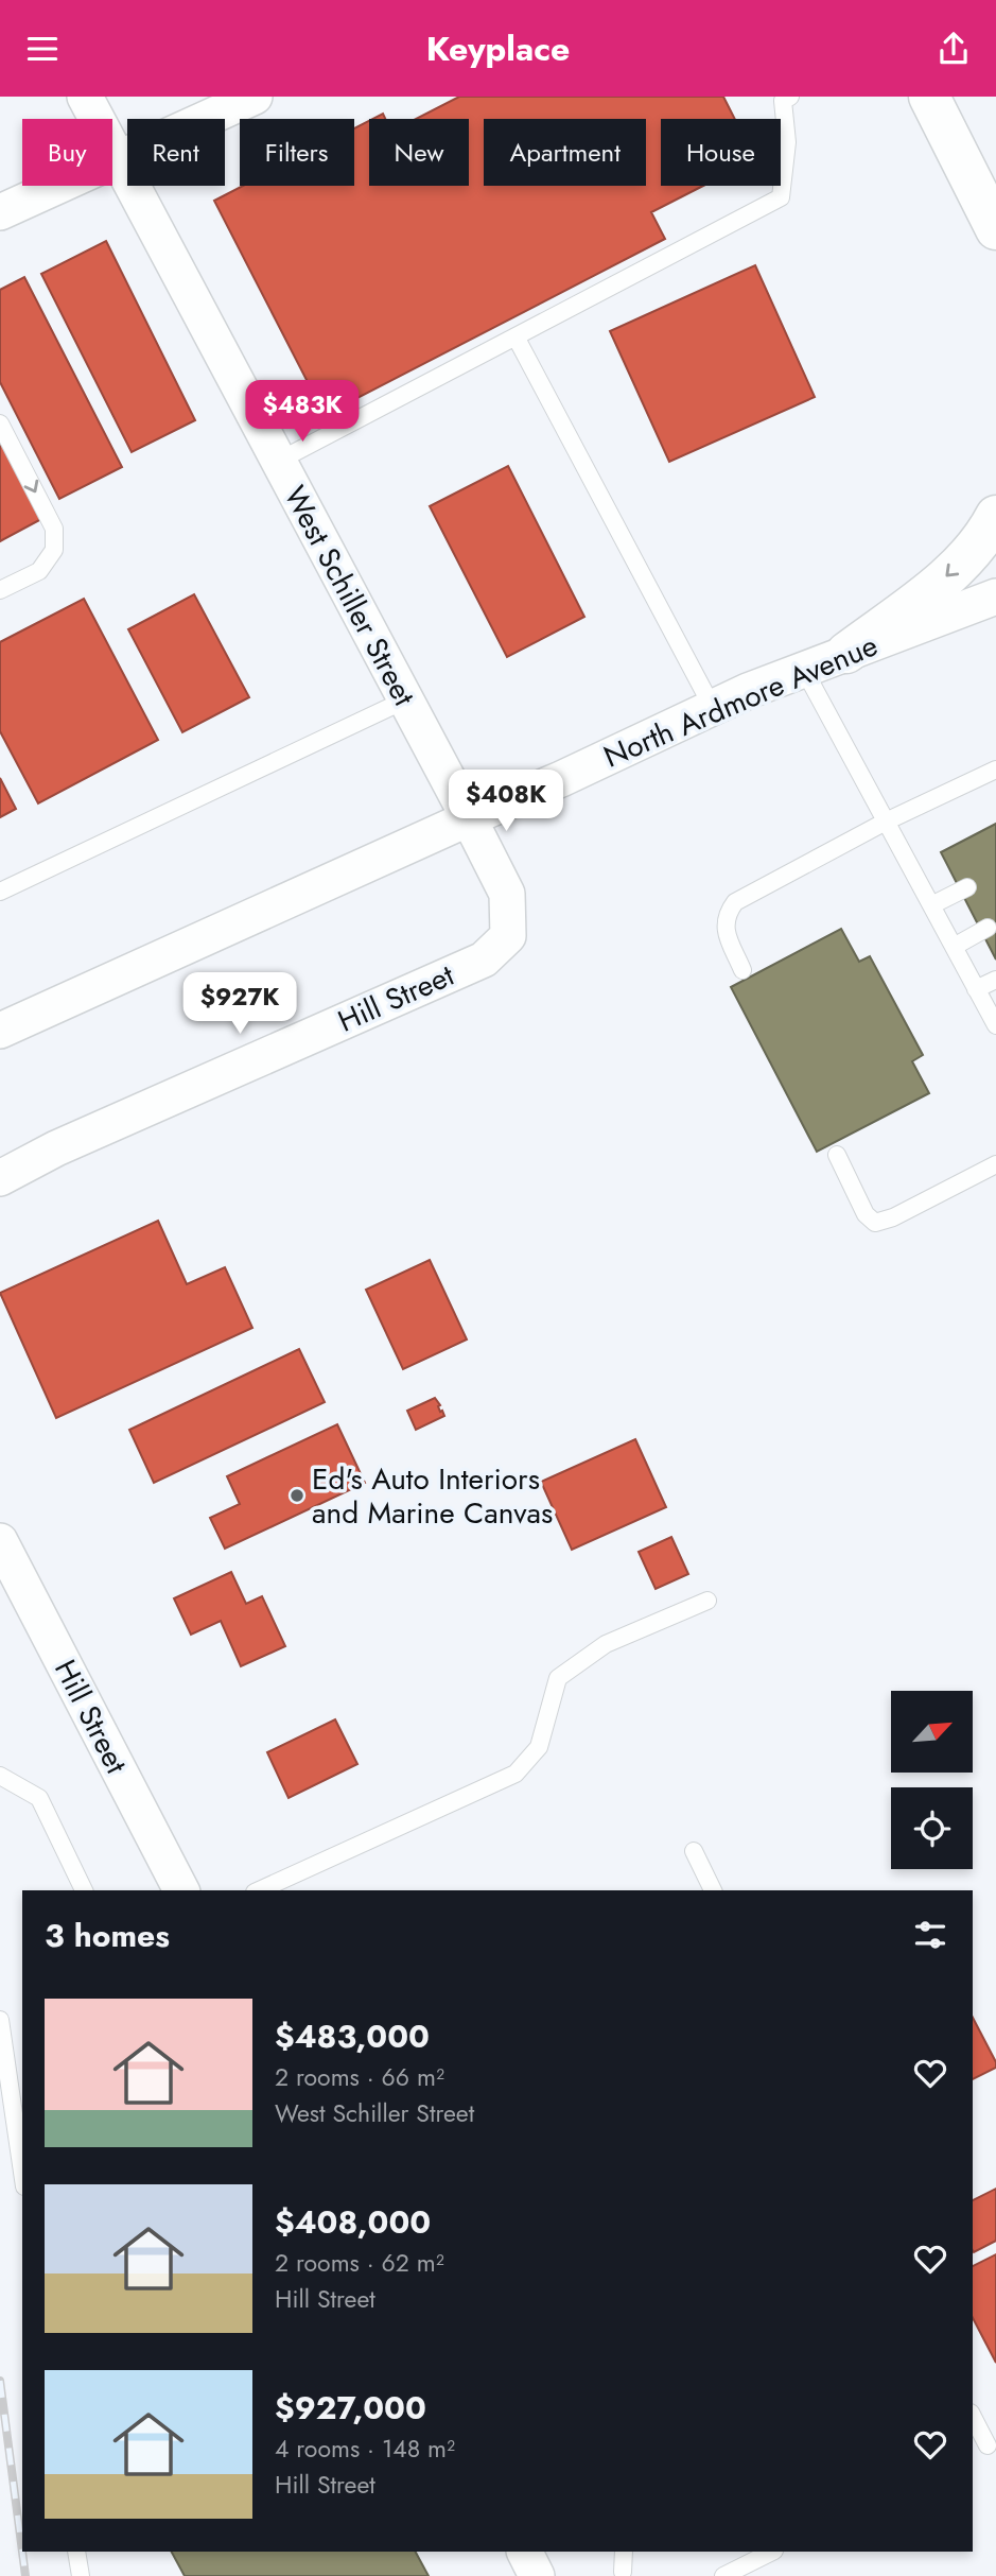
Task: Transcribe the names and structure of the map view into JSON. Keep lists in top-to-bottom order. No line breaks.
{"streets":{"street":["West Schiller Street","North Ardmore Avenue","Hill Street"]},"crossings":[["West Schiller Street","North Ardmore Avenue"],["West Schiller Street","Hill Street"],["North Ardmore Avenue","Hill Street"]],"places":["Ed's Auto Interiors and Marine Canvas"],"north":"top right","page":{"header":"Keyplace","chip":["Buy","Rent","Filters","New","Apartment","House"],"price":["$483K","$408K","$927K"],"heading":"3 homes","list":[{"name":"$483,000","note":"2 rooms · 66 m² · West Schiller Street"},{"name":"$408,000","note":"2 rooms · 62 m² · Hill Street"},{"name":"$927,000","note":"4 rooms · 148 m² · Hill Street"}]}}
